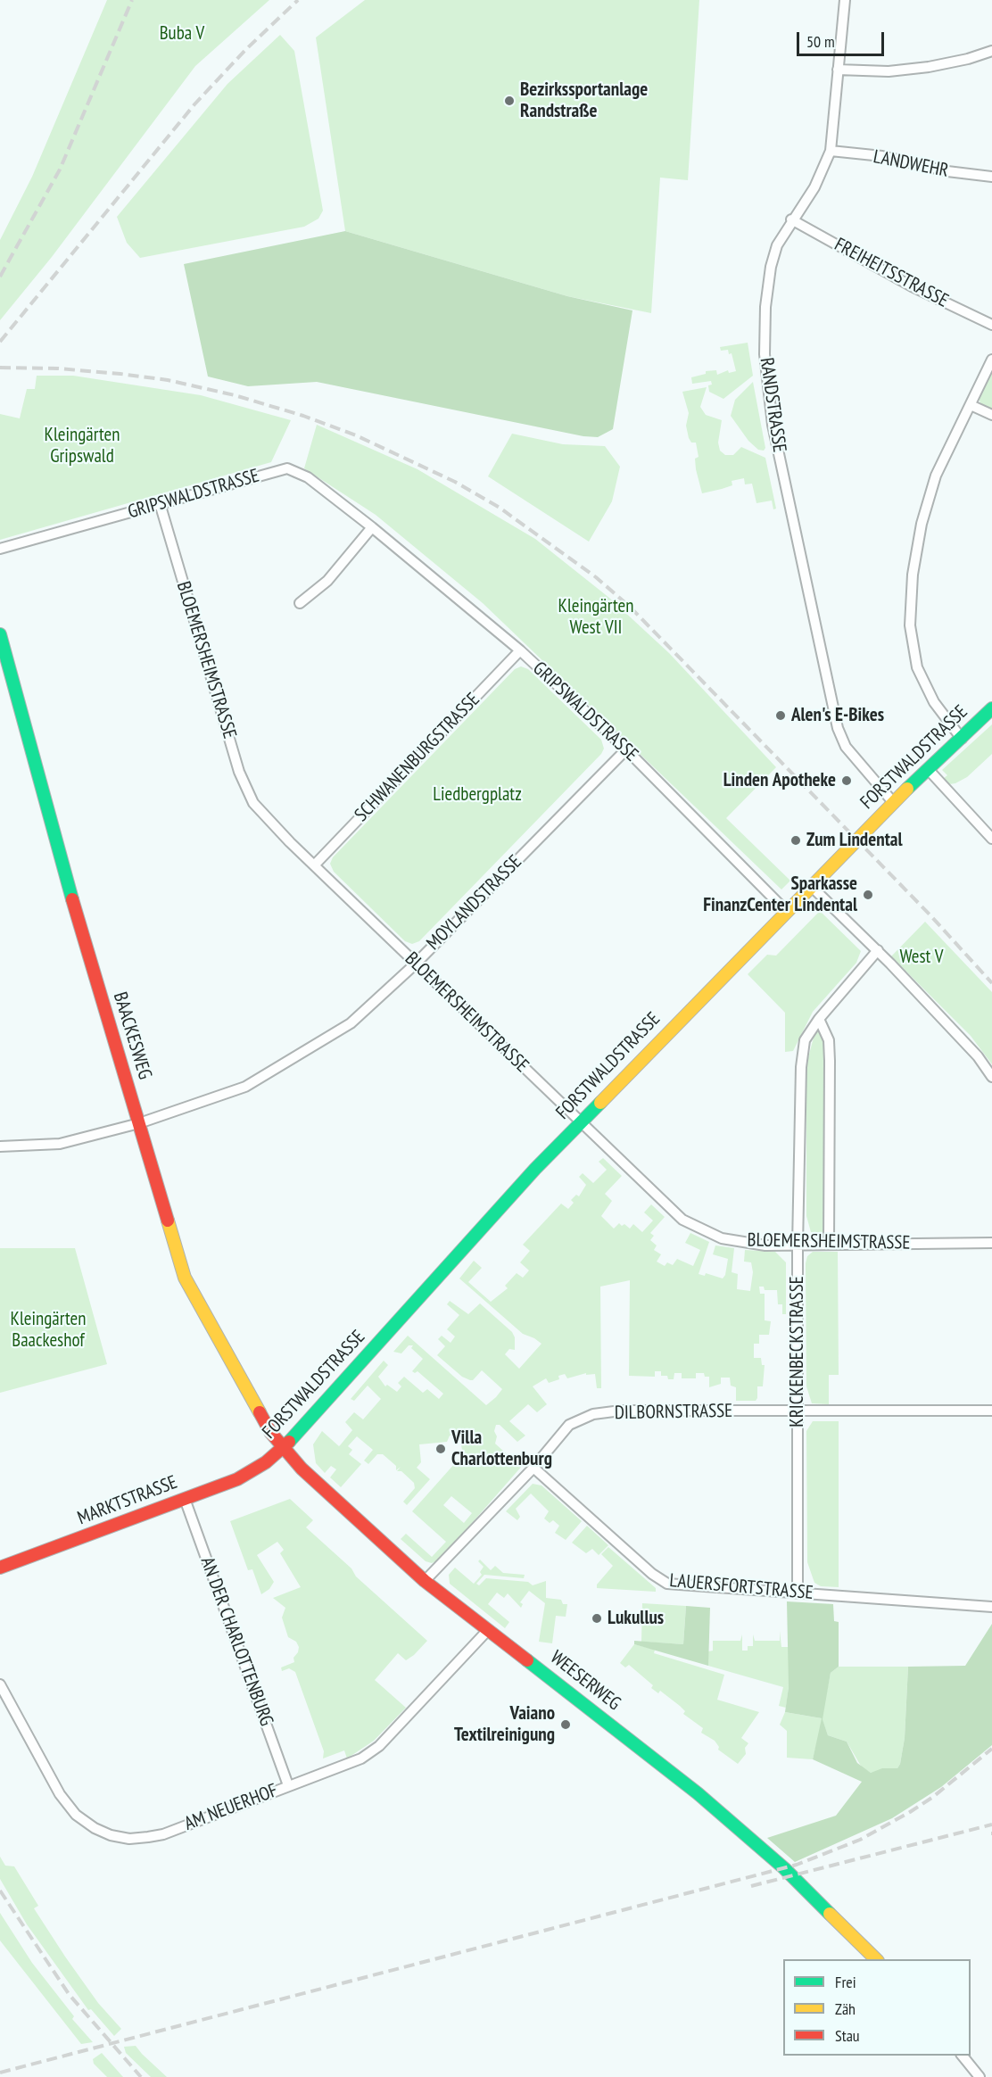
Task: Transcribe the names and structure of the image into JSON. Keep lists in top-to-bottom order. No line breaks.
{"streets":{"street":["LANDWEHR","FREIHEITSSTRASSE","RANDSTRASSE","GRIPSWALDSTRASSE","BLOEMERSHEIMSTRASSE","SCHWANENBURGSTRASSE","FORSTWALDSTRASSE","MOYLANDSTRASSE","BAACKESWEG","KRICKENBECKSTRASSE","DILBORNSTRASSE","MARKTSTRASSE","LAUERSFORTSTRASSE","AN DER CHARLOTTENBURG","WEESERWEG","AM NEUERHOF"]},"crossings":[["LANDWEHR","RANDSTRASSE"],["FREIHEITSSTRASSE","RANDSTRASSE"],["RANDSTRASSE","FORSTWALDSTRASSE"],["GRIPSWALDSTRASSE","BLOEMERSHEIMSTRASSE"],["GRIPSWALDSTRASSE","SCHWANENBURGSTRASSE"],["GRIPSWALDSTRASSE","FORSTWALDSTRASSE"],["GRIPSWALDSTRASSE","MOYLANDSTRASSE"],["BLOEMERSHEIMSTRASSE","SCHWANENBURGSTRASSE"],["BLOEMERSHEIMSTRASSE","FORSTWALDSTRASSE"],["BLOEMERSHEIMSTRASSE","MOYLANDSTRASSE"],["BLOEMERSHEIMSTRASSE","KRICKENBECKSTRASSE"],["FORSTWALDSTRASSE","MARKTSTRASSE"],["FORSTWALDSTRASSE","WEESERWEG"],["MOYLANDSTRASSE","BAACKESWEG"],["BAACKESWEG","WEESERWEG"],["KRICKENBECKSTRASSE","DILBORNSTRASSE"],["KRICKENBECKSTRASSE","LAUERSFORTSTRASSE"],["DILBORNSTRASSE","LAUERSFORTSTRASSE"],["DILBORNSTRASSE","WEESERWEG"],["MARKTSTRASSE","AN DER CHARLOTTENBURG"],["AN DER CHARLOTTENBURG","AM NEUERHOF"],["WEESERWEG","AM NEUERHOF"]],"parks":["Buba V","Kleingärten Gripswald","Kleingärten West VII","Liedbergplatz","West V","Kleingärten Baackeshof"],"places":["Bezirkssportanlage Randstraße","Alen's E-Bikes","Linden Apotheke","Zum Lindental","Sparkasse FinanzCenter Lindental","Villa Charlottenburg","Lukullus","Vaiano Textilreinigung"],"legend":["Frei","Zäh","Stau"],"scale_bar":"50 m"}
